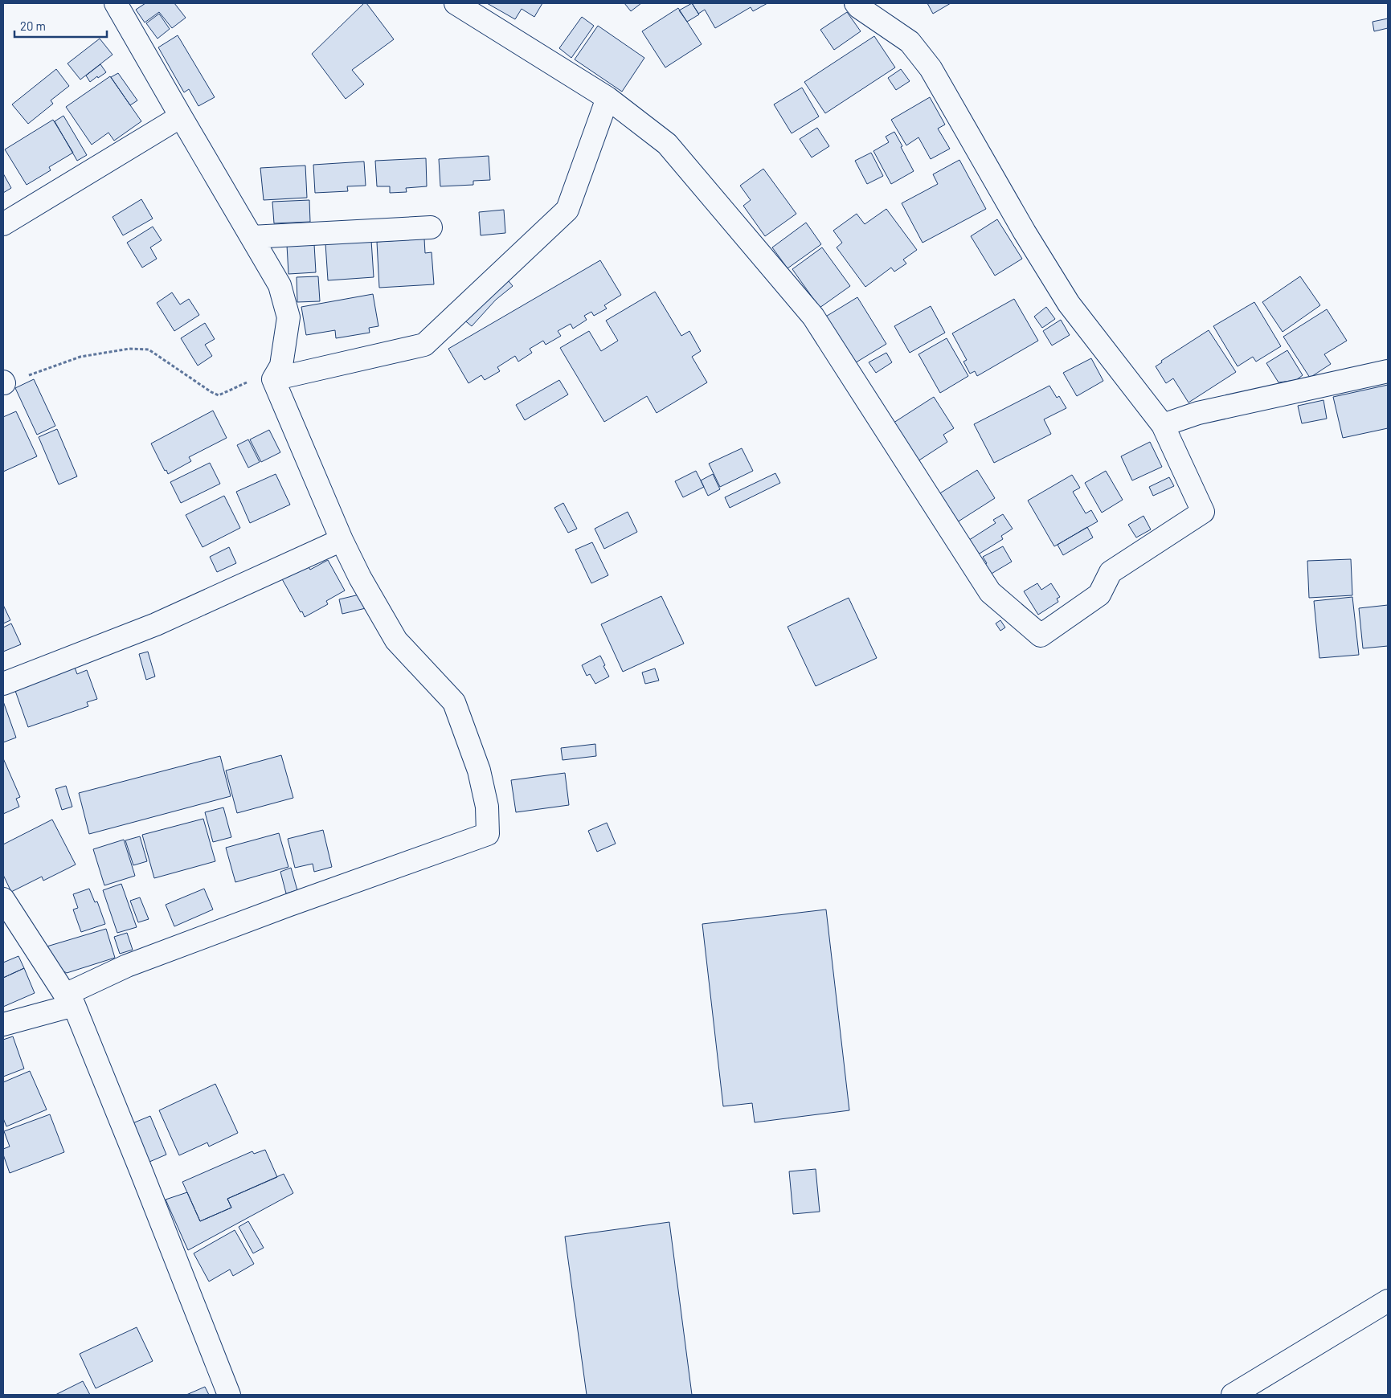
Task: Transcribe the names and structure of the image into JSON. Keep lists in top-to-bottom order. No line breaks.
{"scale_bar":"20 m"}
